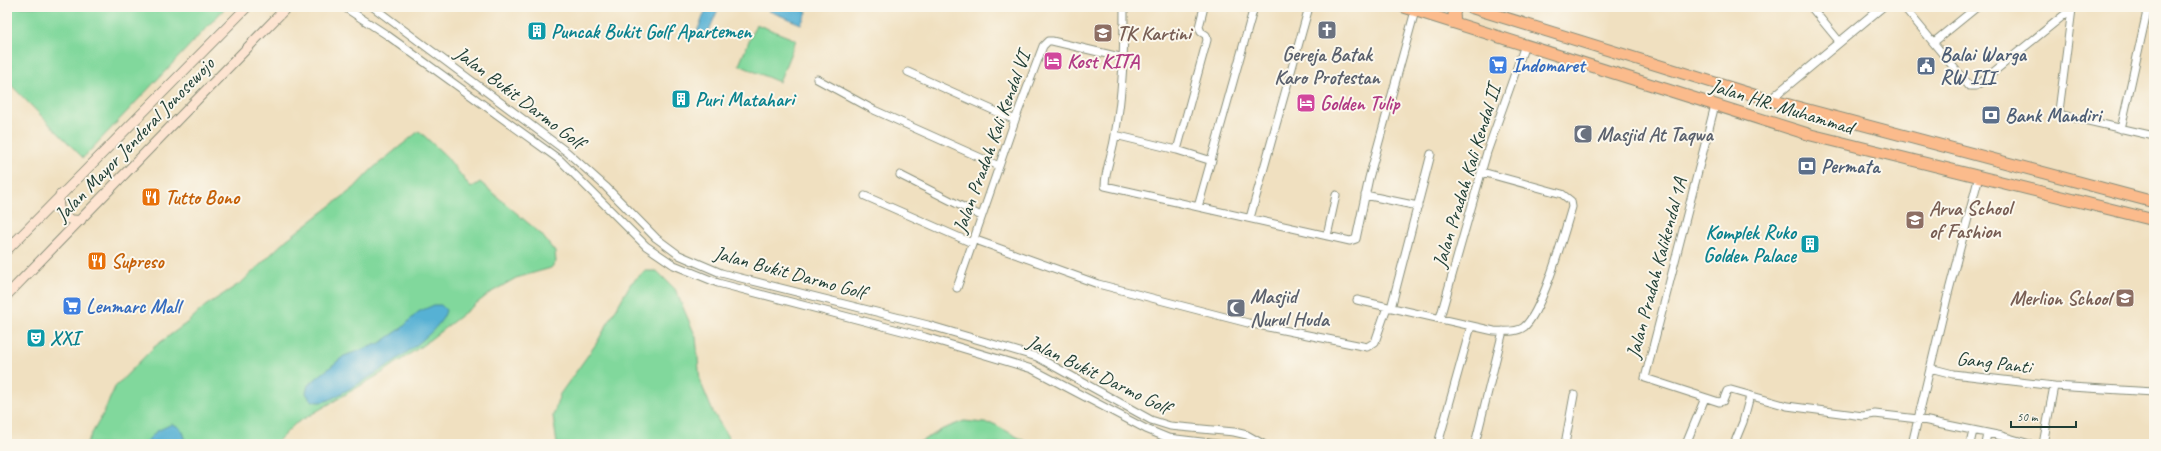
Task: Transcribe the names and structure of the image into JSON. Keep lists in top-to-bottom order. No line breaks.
{"streets":{"main road":["Jalan HR. Muhammad","Jalan Mayor Jenderal Jonosewojo"],"street":["Jalan Bukit Darmo Golf","Jalan Pradah Kali Kendal VI","Jalan Pradah Kali Kendal II","Jalan Pradah Kalikendal 1A","Gang Panti"]},"crossings":[["Jalan HR. Muhammad","Jalan Pradah Kali Kendal II"],["Jalan HR. Muhammad","Jalan Pradah Kalikendal 1A"]],"places":{"church":["Gereja Batak Karo Protestan"],"building":["Puncak Bukit Golf Apartemen","Puri Matahari","Komplek Ruko Golden Palace"],"school or university":["TK Kartini","Arva School of Fashion","Merlion School"],"hotel":["Kost KITA","Golden Tulip"],"supermarket":["Indomaret","Lenmarc Mall"],"public building":["Balai Warga RW III"],"bank":["Bank Mandiri","Permata"],"mosque":["Masjid At Taqwa","Masjid Nurul Huda"],"restaurant":["Tutto Bono","Supreso"],"theatre":["XXI"]},"scale_bar":"50 m"}
